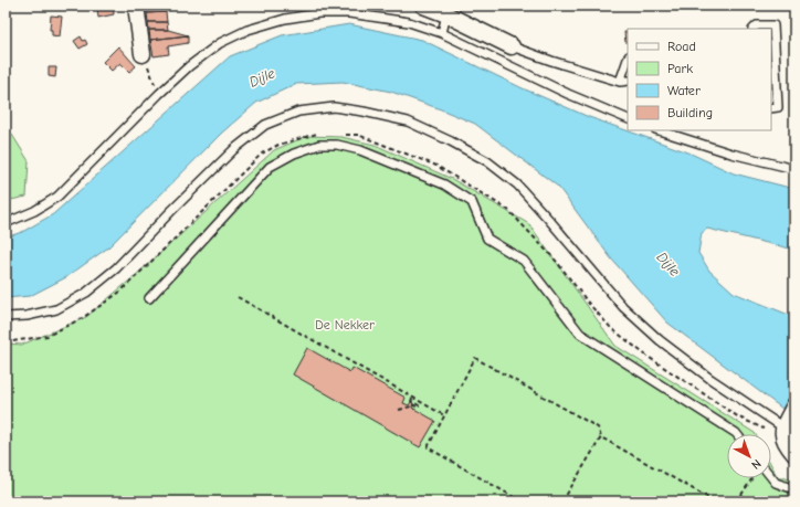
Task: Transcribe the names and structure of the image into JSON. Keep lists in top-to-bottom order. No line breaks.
{"water":["Dijle"],"parks":["De Nekker"],"legend":["Road","Park","Water","Building"],"north":"bottom right"}
